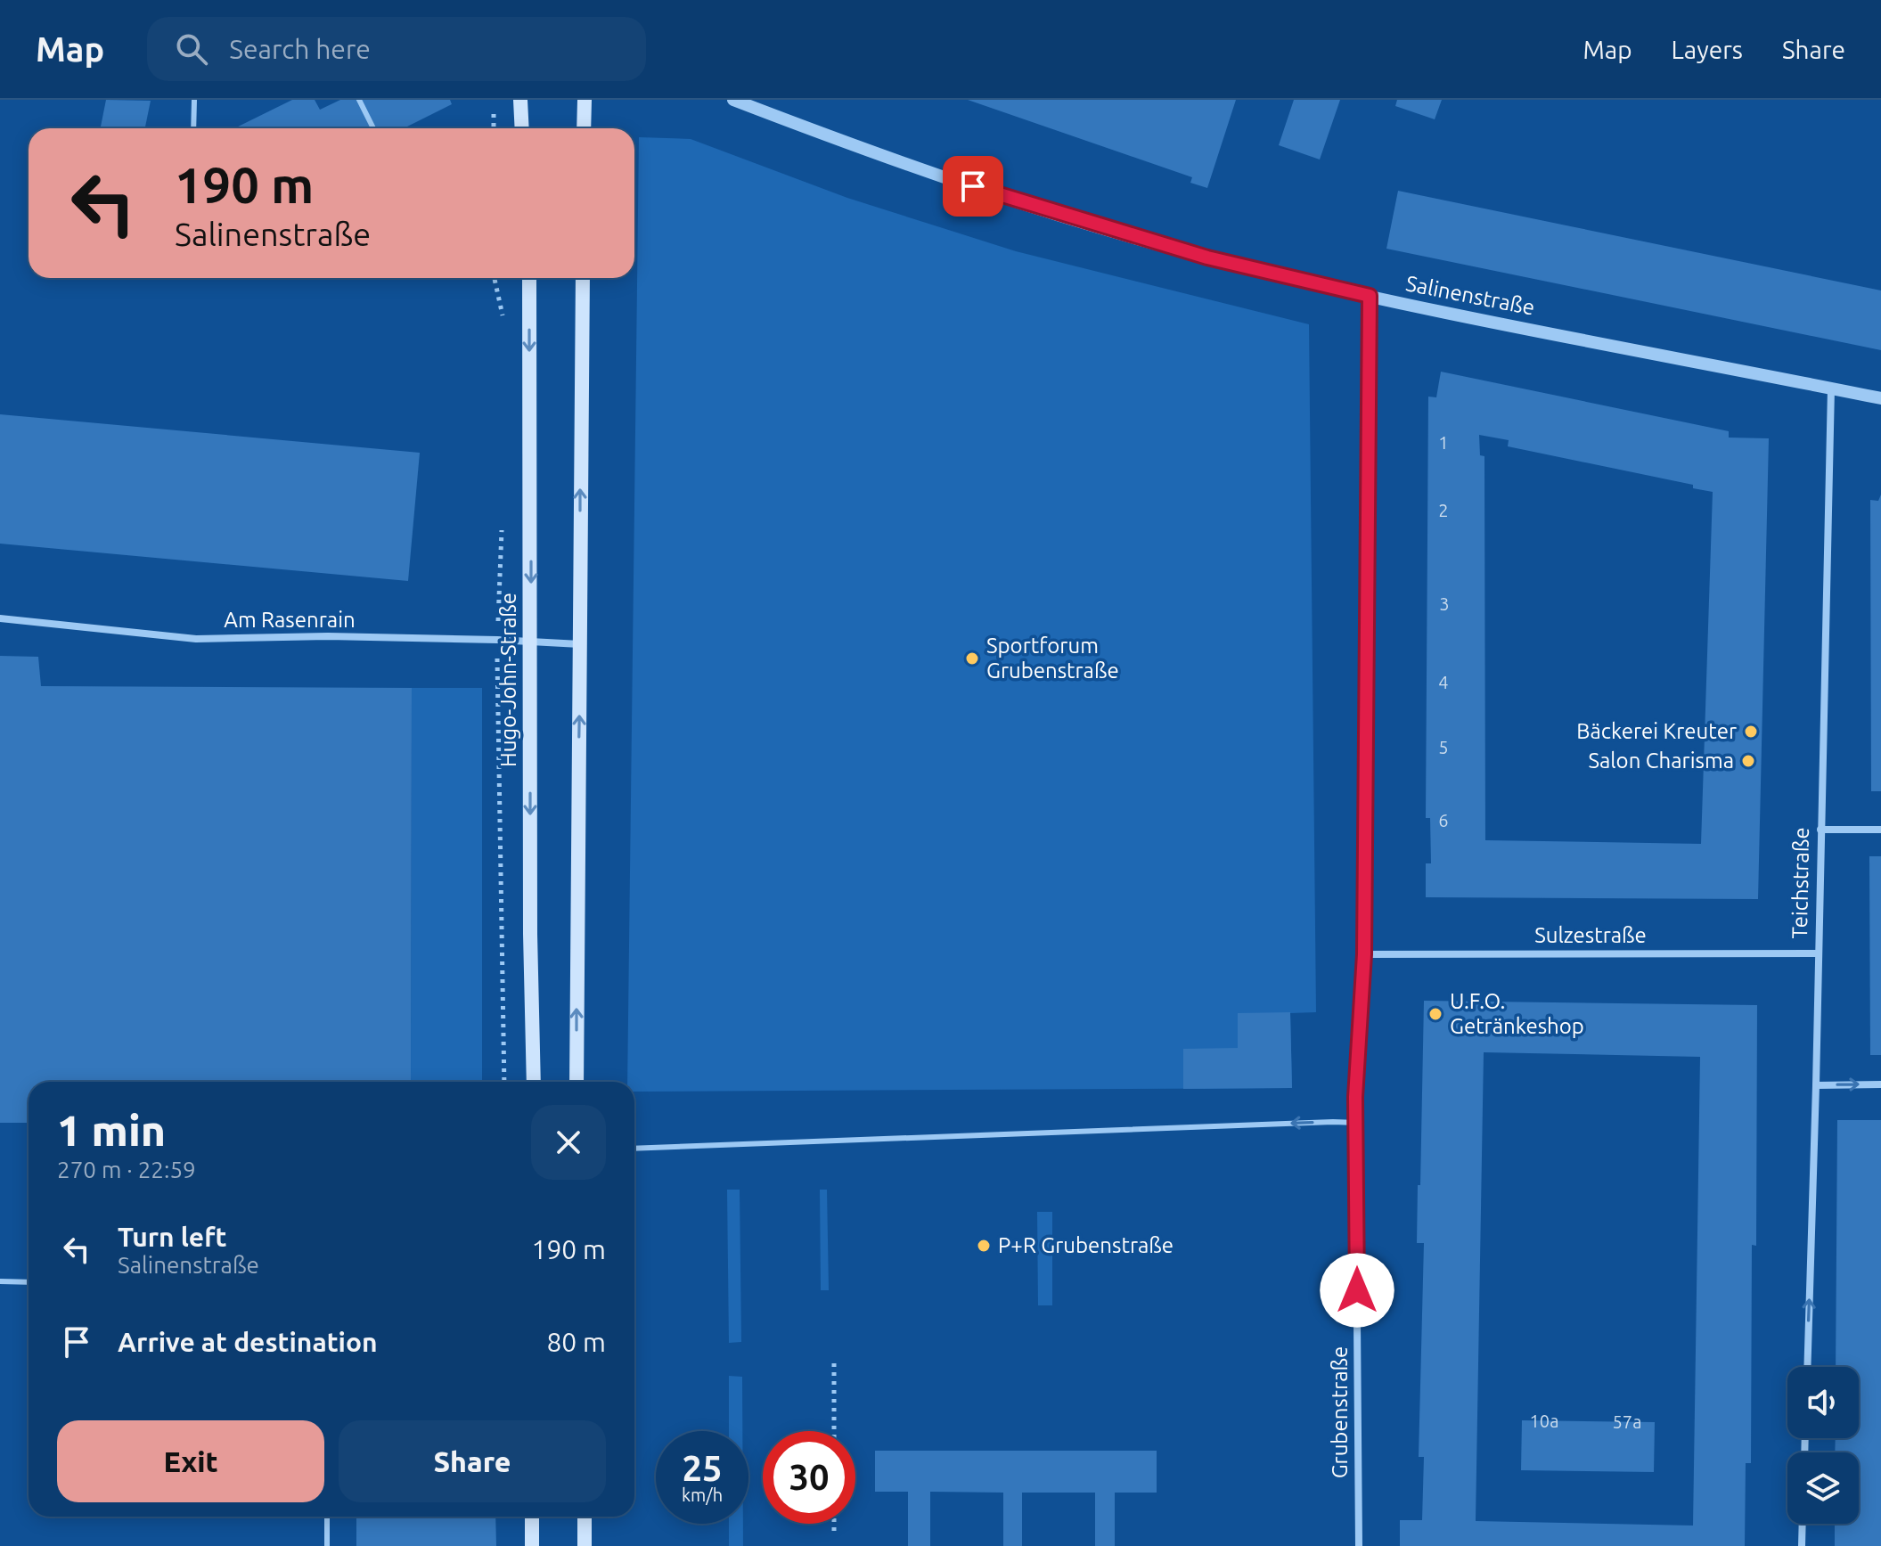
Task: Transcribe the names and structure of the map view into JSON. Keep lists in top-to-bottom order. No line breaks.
{"streets":{"main road":["Hugo-John-Straße"],"street":["Salinenstraße","Am Rasenrain","Teichstraße","Sulzestraße","Grubenstraße"]},"crossings":[["Salinenstraße","Teichstraße"],["Salinenstraße","Grubenstraße"],["Am Rasenrain","Hugo-John-Straße"],["Teichstraße","Sulzestraße"],["Sulzestraße","Grubenstraße"]],"places":["Sportforum Grubenstraße","Bäckerei Kreuter","Salon Charisma","U.F.O. Getränkeshop","P+R Grubenstraße"],"house_numbers":["1","2","3","4","5","6","10a","57a"],"page":{"header":"Map","search":"Search here","nav":["Map","Layers","Share"],"turn":["190 m","Salinenstraße"],"heading":["1 min","270 m · 22:59"],"list":[{"name":"Turn left","note":"Salinenstraße","value":"190 m"},{"name":"Arrive at destination","value":"80 m"}],"buttons":["Exit","Share"],"speed":"25 km/h","limit":"30"}}
